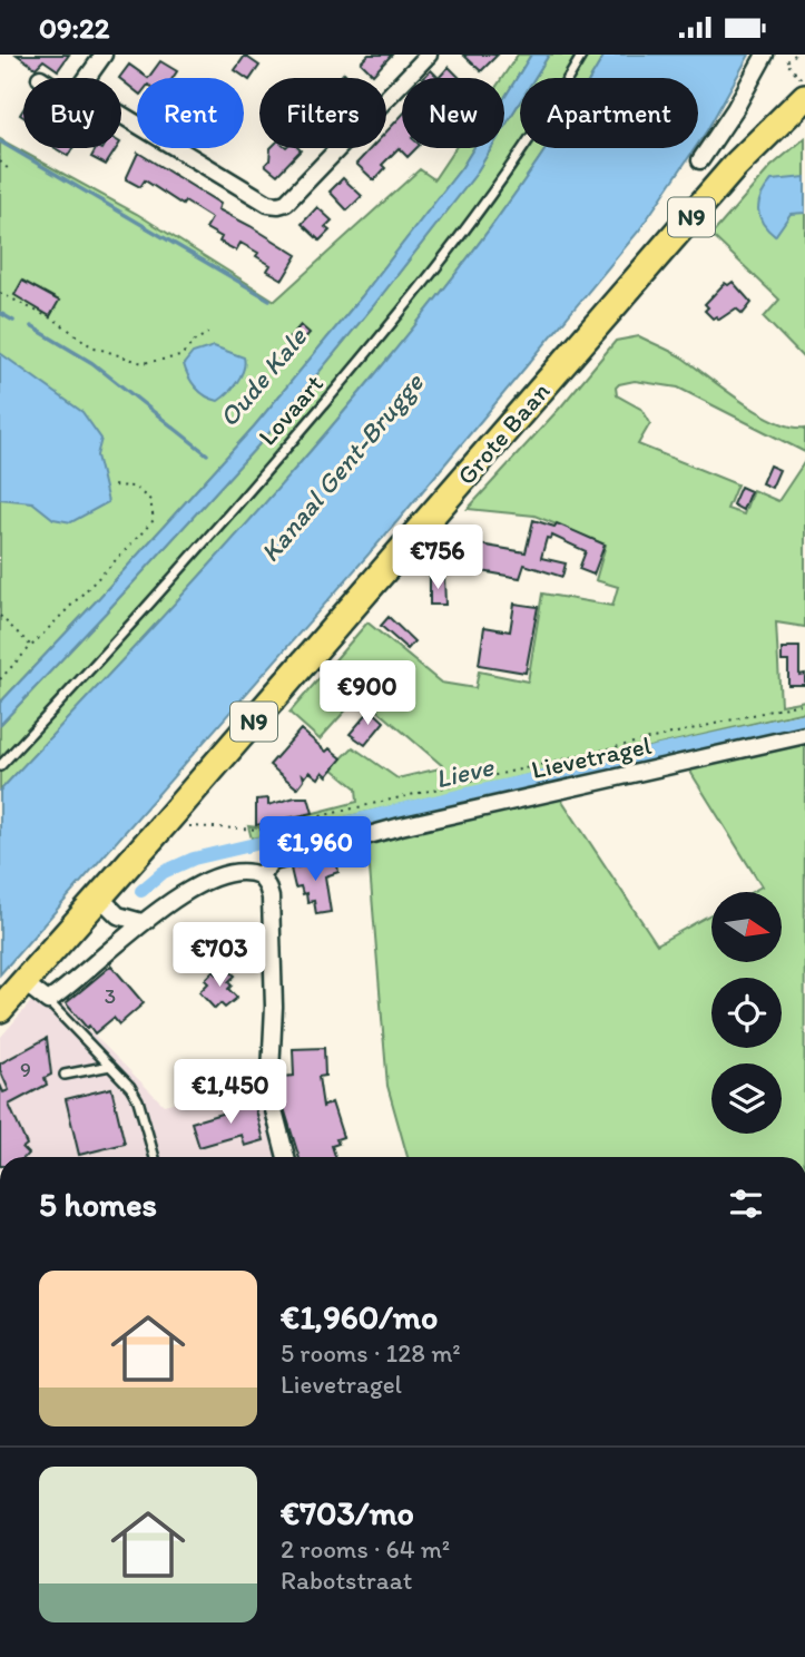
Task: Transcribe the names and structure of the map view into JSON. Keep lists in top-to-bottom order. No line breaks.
{"streets":{"main road":["N9","Grote Baan"],"street":["Lievetragel"],"lane":["Lovaart"]},"crossings":[["N9","Grote Baan"]],"water":["Oude Kale","Kanaal Gent-Brugge","Lieve"],"house_numbers":["3","9"],"north":"right","page":{"status":"09:22","chip":["Buy","Rent","Filters","New","Apartment"],"price":["€756","€900","€1,960","€703","€1,450"],"heading":"5 homes","list":[{"name":"€1,960/mo","note":"5 rooms · 128 m² · Lievetragel"},{"name":"€703/mo","note":"2 rooms · 64 m² · Rabotstraat"}]}}
